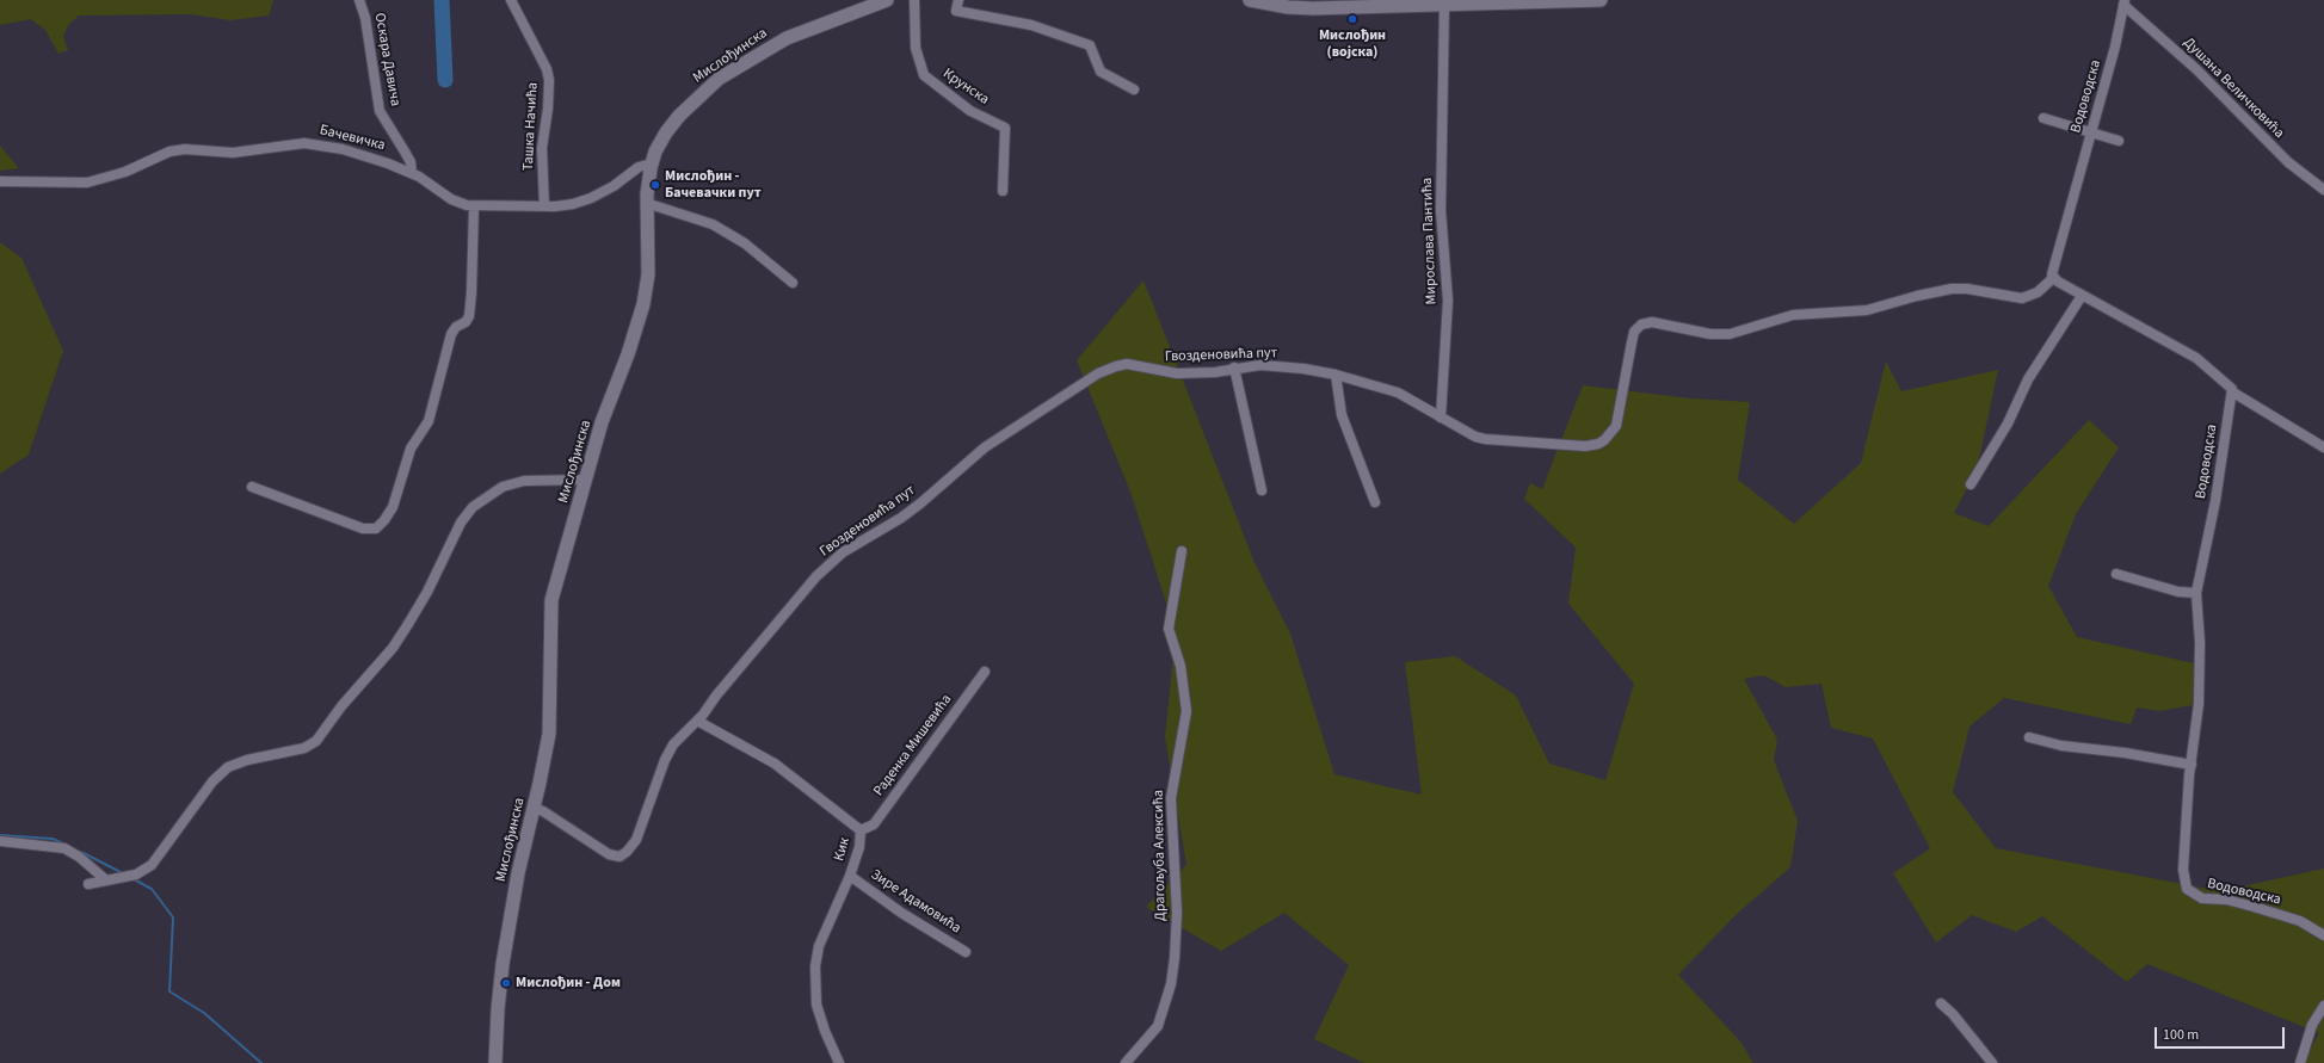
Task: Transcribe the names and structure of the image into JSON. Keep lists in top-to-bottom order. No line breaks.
{"streets":{"main road":["Мислођинска"],"street":["Оскара Давича","Крунска","Душана Величковића","Водоводска","Ташка Начића","Бачевичка","Мирослава Пантића","Гвозденовића пут","Раденка Мишевића","Кик","Драгољуба Алексића","Зире Адамовића"]},"crossings":[["Мислођинска","Бачевичка"],["Мислођинска","Гвозденовића пут"],["Оскара Давича","Бачевичка"],["Душана Величковића","Водоводска"],["Водоводска","Гвозденовића пут"],["Ташка Начића","Бачевичка"],["Мирослава Пантића","Гвозденовића пут"],["Гвозденовића пут","Кик"],["Раденка Мишевића","Кик"],["Кик","Зире Адамовића"]],"places":["Мислођин (војска)","Мислођин - Бачевачки пут","Мислођин - Дом"],"scale_bar":"100 m"}
